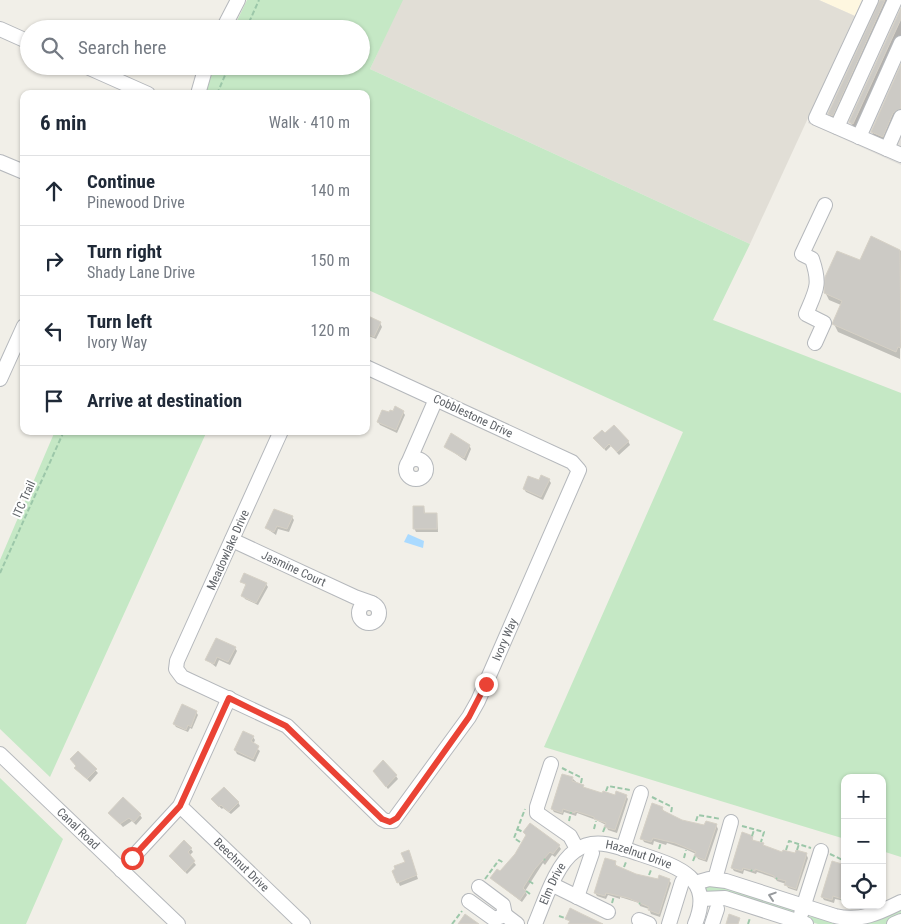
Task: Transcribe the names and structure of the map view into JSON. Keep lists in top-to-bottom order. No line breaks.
{"streets":{"street":["Cobblestone Drive","Meadowlake Drive","Jasmine Court","Ivory Way","Canal Road","Hazelnut Drive","Beechnut Drive","Elm Drive"],"path":["ITC Trail"]},"crossings":[["Cobblestone Drive","Ivory Way"],["Meadowlake Drive","Jasmine Court"],["Meadowlake Drive","Ivory Way"],["Hazelnut Drive","Elm Drive"]],"page":{"search":"Search here","heading":["6 min","Walk · 410 m"],"list":[["Continue","Pinewood Drive","140 m"],["Turn right","Shady Lane Drive","150 m"],["Turn left","Ivory Way","120 m"],"Arrive at destination"],"map_buttons":["+","−"]}}
